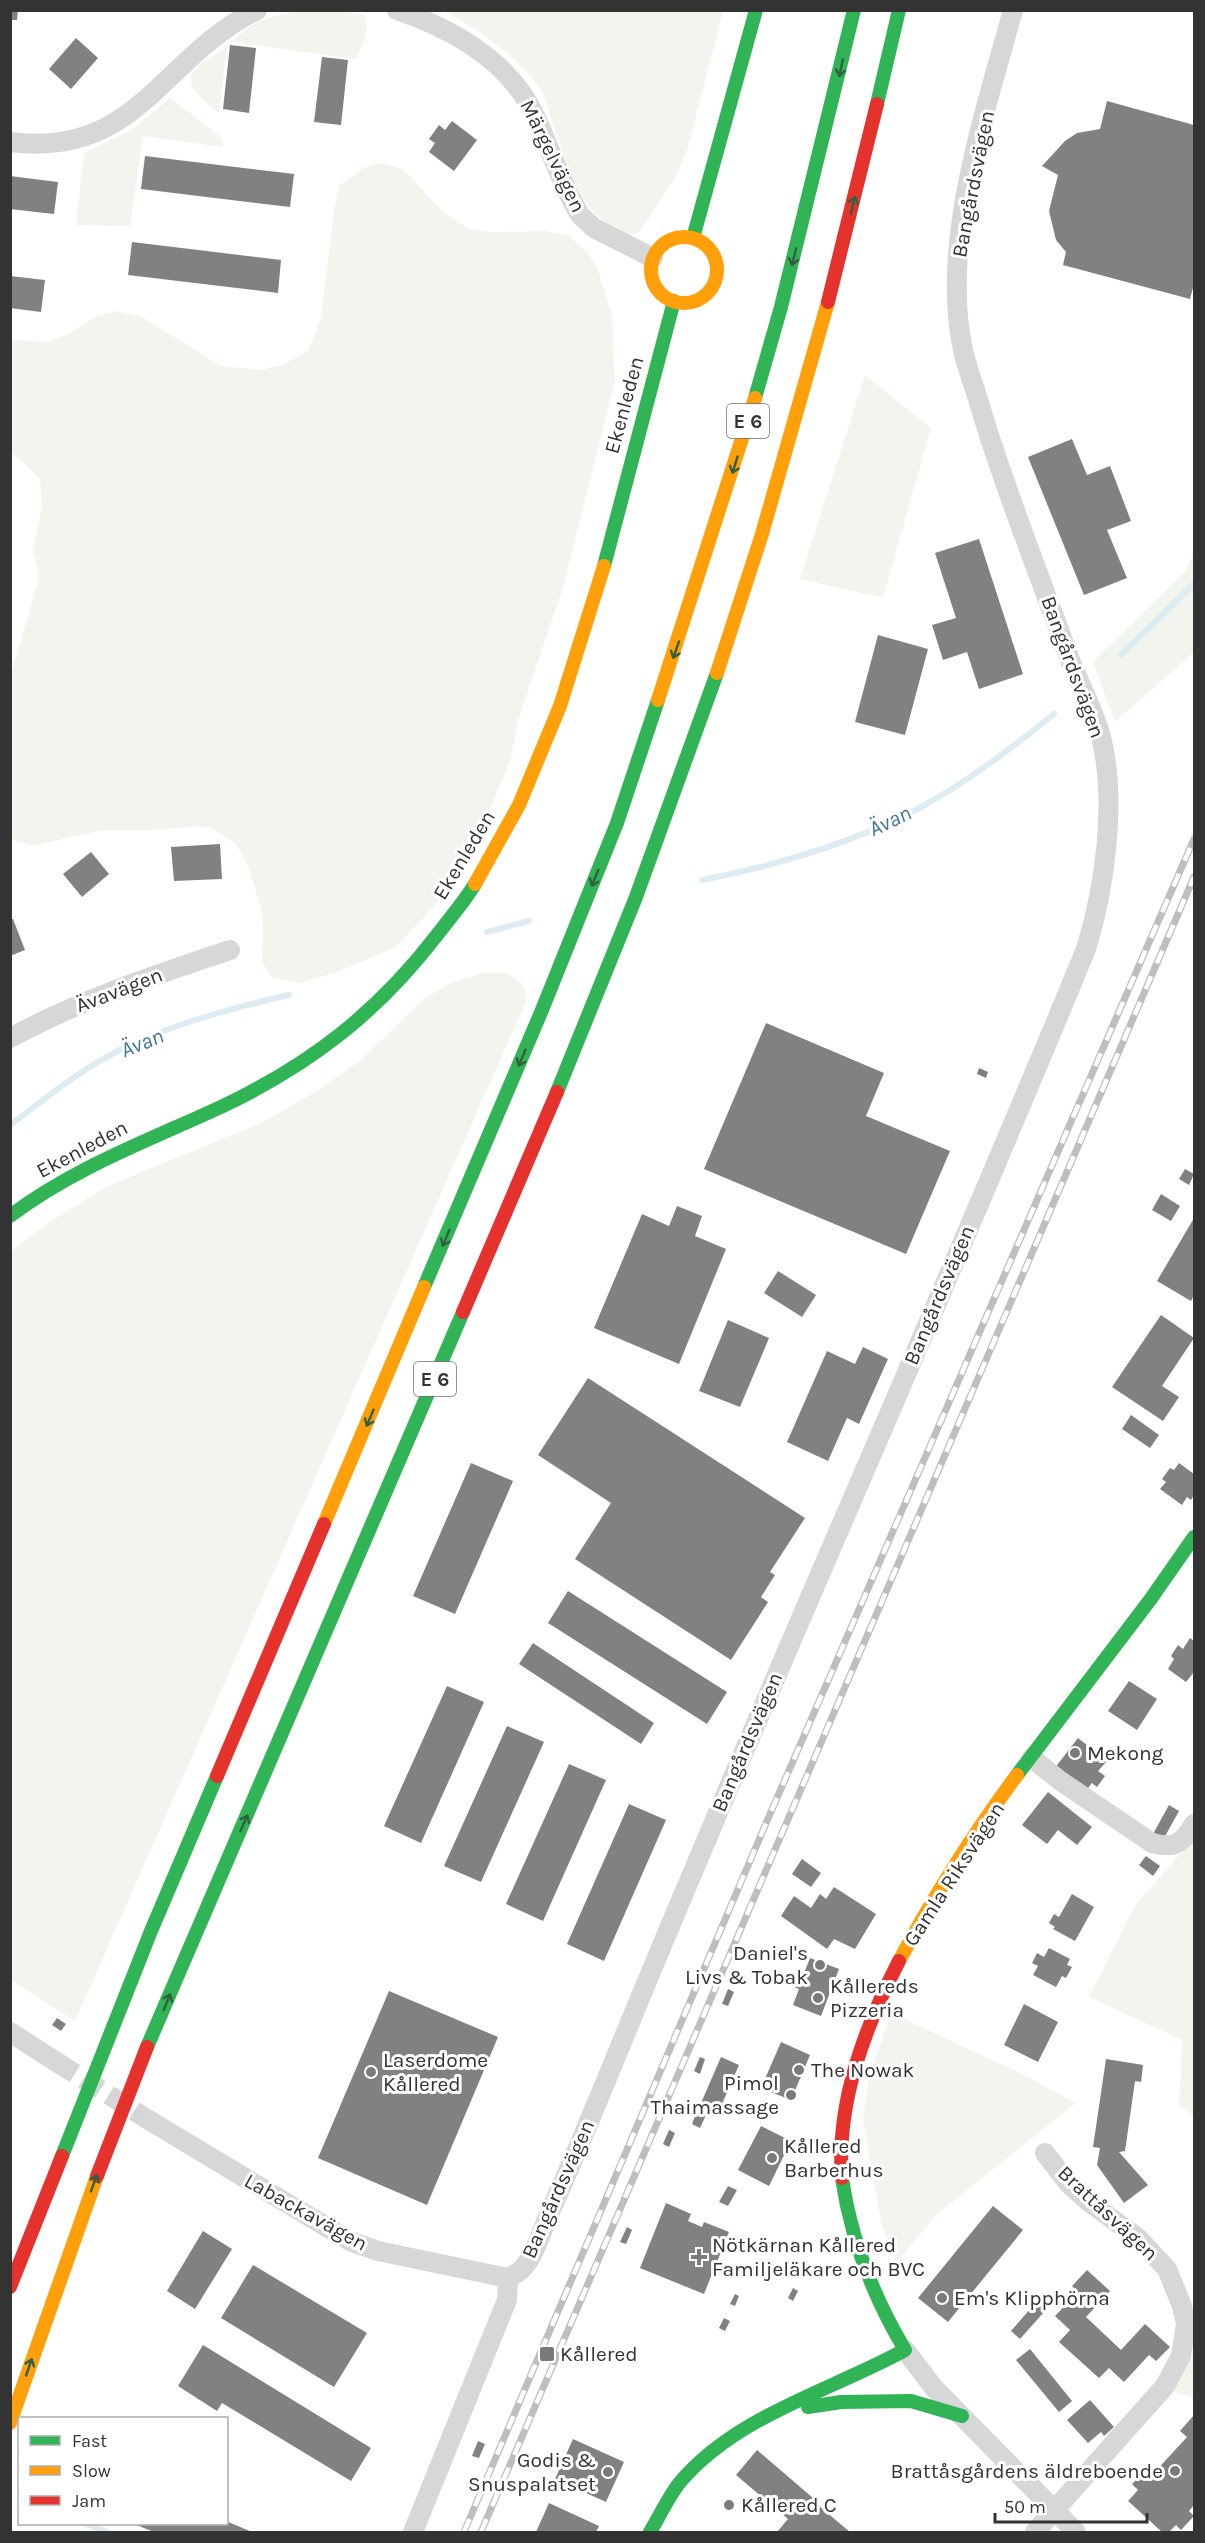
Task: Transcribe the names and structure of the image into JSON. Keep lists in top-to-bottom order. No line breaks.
{"streets":{"main road":["Ekenleden","E 6","Gamla Riksvägen"],"street":["Märgelvägen","Bangårdsvägen","Ävavägen","Labackavägen","Brattåsvägen"]},"crossings":[["Märgelvägen","Ekenleden"],["Bangårdsvägen","Labackavägen"]],"water":["Ävan"],"places":{"other":["Mekong","Daniel's Livs & Tobak","Kållereds Pizzeria","The Nowak","Laserdome Kållered","Pimol Thaimassage","Kållered Barberhus","Em's Klipphörna","Brattåsgårdens äldreboende","Godis & Snuspalatset","Kållered C"],"health":["Nötkärnan Kållered Familjeläkare och BVC"],"transit":["Kållered"]},"legend":["Fast","Slow","Jam"],"scale_bar":"50 m"}
